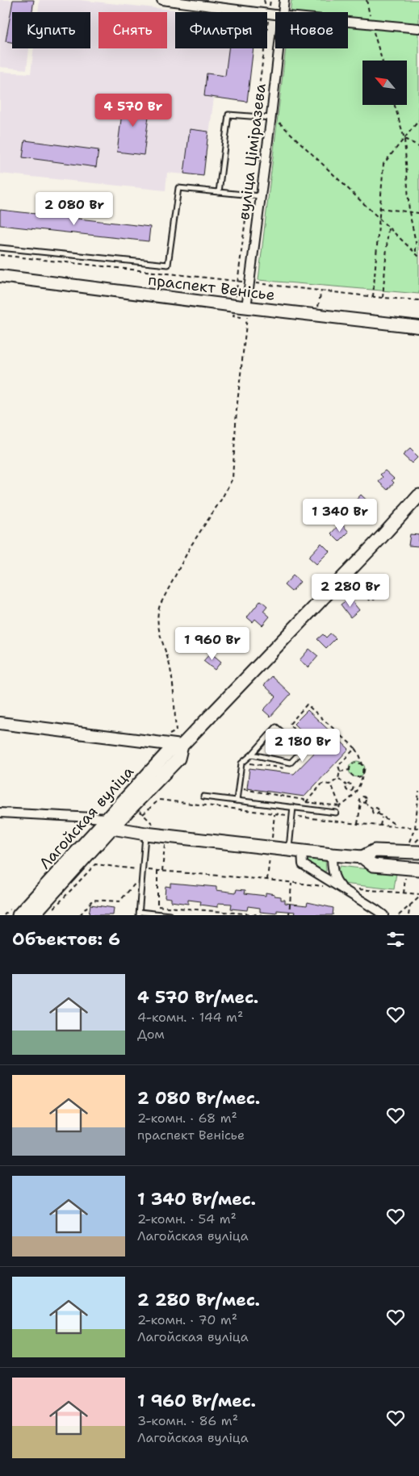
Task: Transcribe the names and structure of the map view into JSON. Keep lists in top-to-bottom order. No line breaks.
{"streets":{"main road":["Лагойская вуліца"],"street":["вуліца Ціміразева","праспект Венісье"]},"crossings":[["вуліца Ціміразева","праспект Венісье"]],"north":"top left","page":{"chip":["Купить","Снять","Фильтры","Новое"],"price":["4 570 Br","2 080 Br","1 340 Br","2 280 Br","1 960 Br","2 180 Br"],"heading":"Объектов: 6","list":[{"name":"4 570 Br/мес.","note":"4-комн. · 144 m² · Дом"},{"name":"2 080 Br/мес.","note":"2-комн. · 68 m² · праспект Венісье"},{"name":"1 340 Br/мес.","note":"2-комн. · 54 m² · Лагойская вуліца"},{"name":"2 280 Br/мес.","note":"2-комн. · 70 m² · Лагойская вуліца"},{"name":"1 960 Br/мес.","note":"3-комн. · 86 m² · Лагойская вуліца"}]}}
